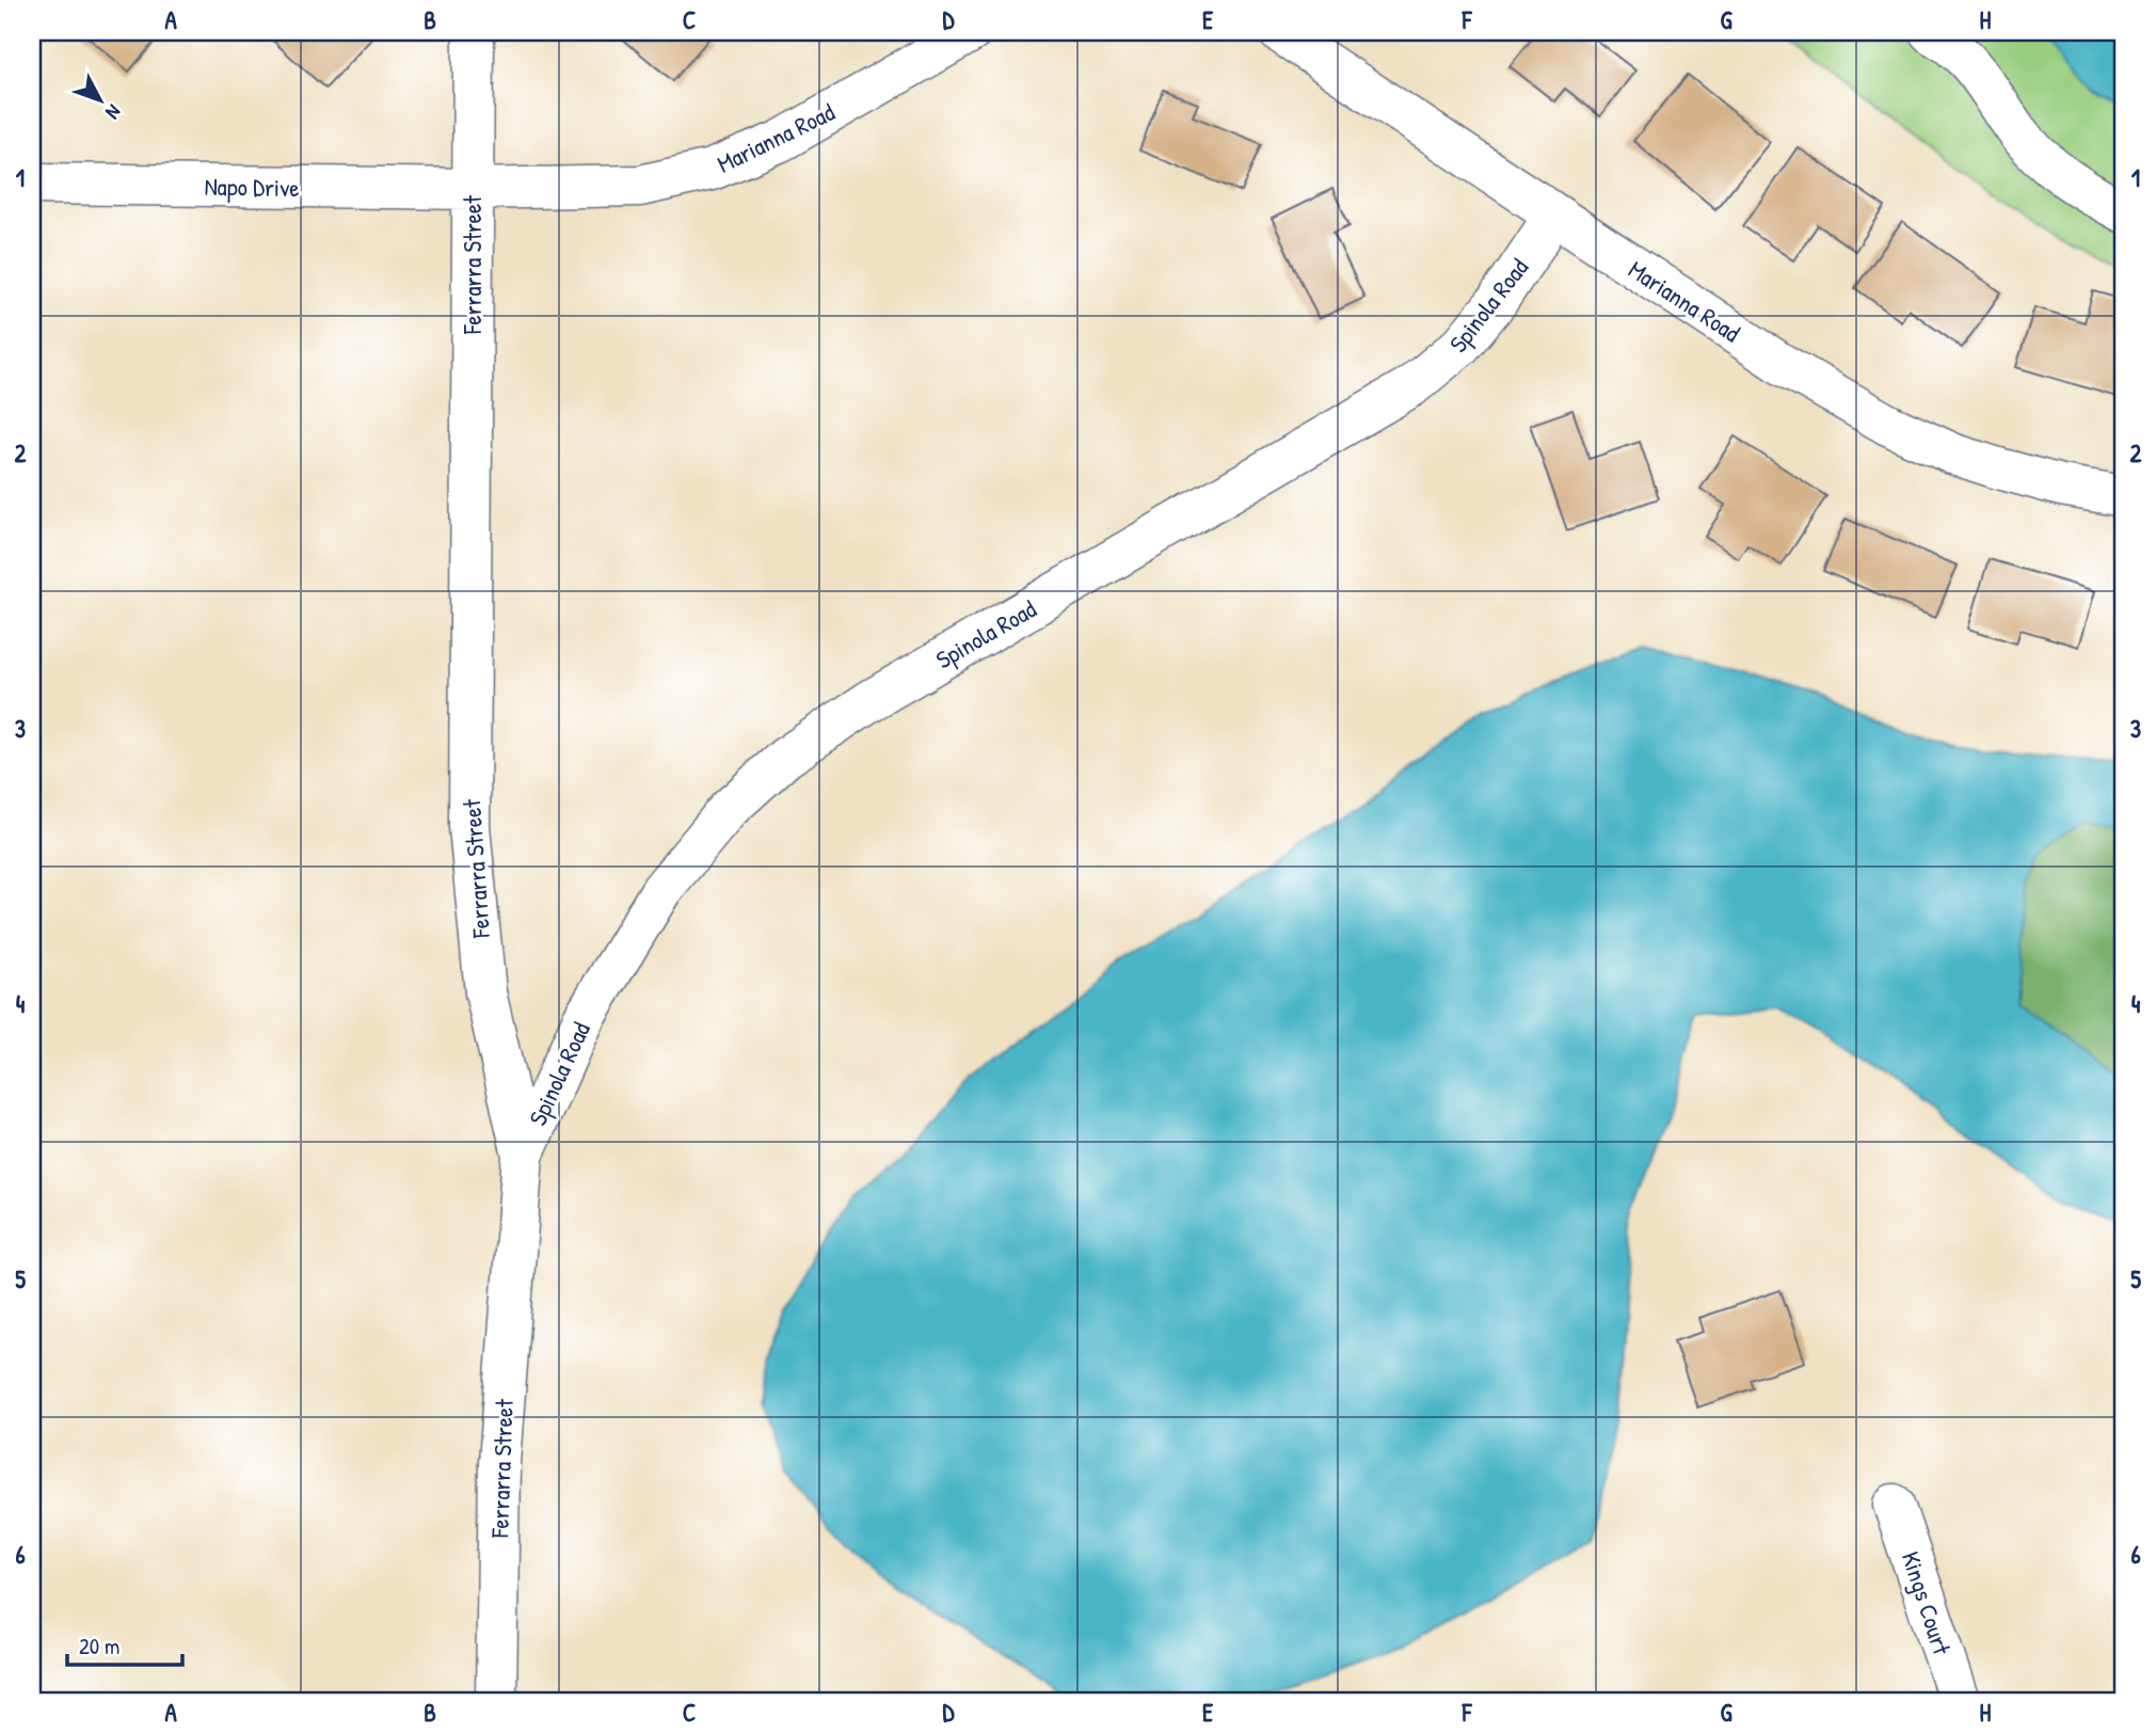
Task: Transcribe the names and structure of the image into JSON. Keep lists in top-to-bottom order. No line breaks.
{"streets":{"street":["Marianna Road","Napo Drive","Ferrarra Street","Spinola Road","Kings Court"]},"crossings":[["Marianna Road","Napo Drive"],["Marianna Road","Ferrarra Street"],["Marianna Road","Spinola Road"],["Napo Drive","Ferrarra Street"],["Ferrarra Street","Spinola Road"]],"scale_bar":"20 m","north":"bottom right","grid":{"columns":["A","B","C","D","E","F","G","H"],"rows":["1","2","3","4","5","6"]}}
